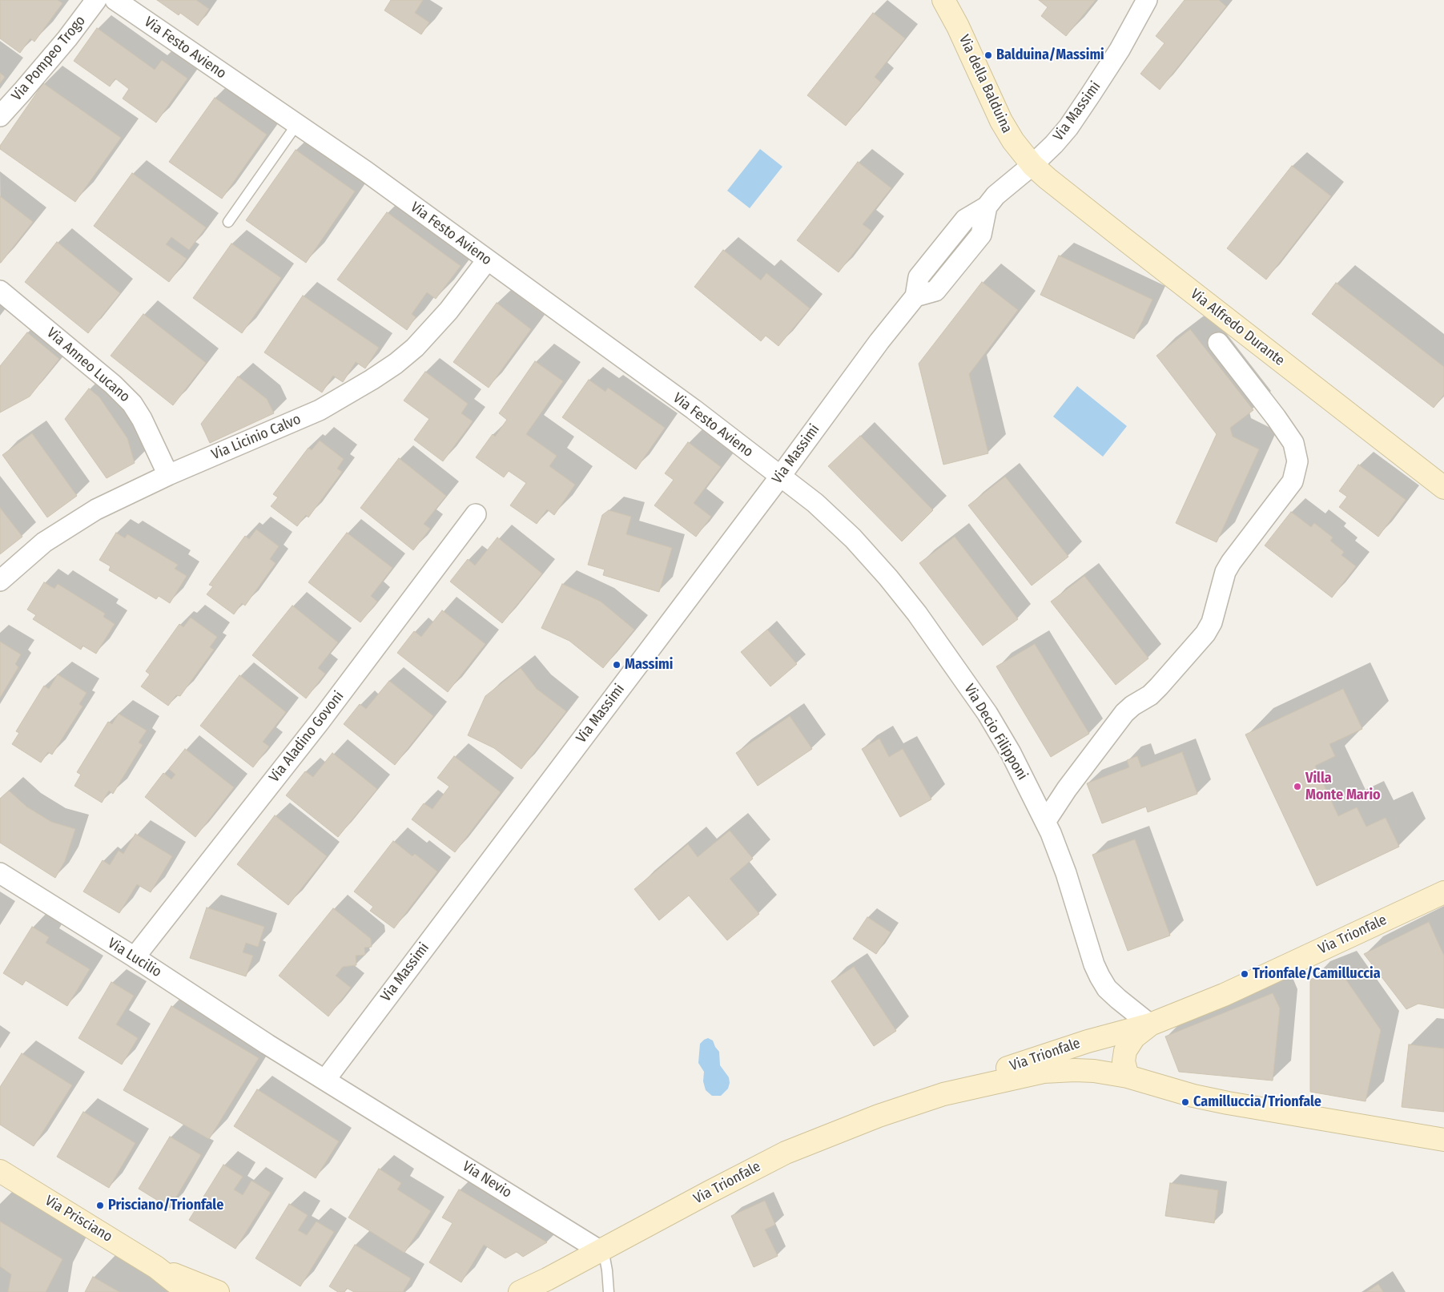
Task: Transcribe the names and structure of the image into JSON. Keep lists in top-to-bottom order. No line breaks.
{"streets":{"main road":["Via della Balduina","Via Alfredo Durante","Via Trionfale","Via Prisciano"],"street":["Via Festo Avieno","Via Pompeo Trogo","Via Massimi","Via Anneo Lucano","Via Licinio Calvo","Via Decio Filipponi","Via Aladino Govoni","Via Lucilio","Via Nevio"]},"crossings":[["Via Festo Avieno","Via Massimi"],["Via Festo Avieno","Via Licinio Calvo"],["Via Festo Avieno","Via Decio Filipponi"],["Via della Balduina","Via Massimi"],["Via della Balduina","Via Alfredo Durante"],["Via Massimi","Via Alfredo Durante"],["Via Massimi","Via Decio Filipponi"],["Via Massimi","Via Lucilio"],["Via Massimi","Via Nevio"],["Via Anneo Lucano","Via Licinio Calvo"],["Via Decio Filipponi","Via Trionfale"],["Via Aladino Govoni","Via Lucilio"],["Via Trionfale","Via Nevio"],["Via Lucilio","Via Nevio"]],"places":["Balduina/Massimi","Massimi","Villa Monte Mario","Trionfale/Camilluccia","Camilluccia/Trionfale","Prisciano/Trionfale"]}
